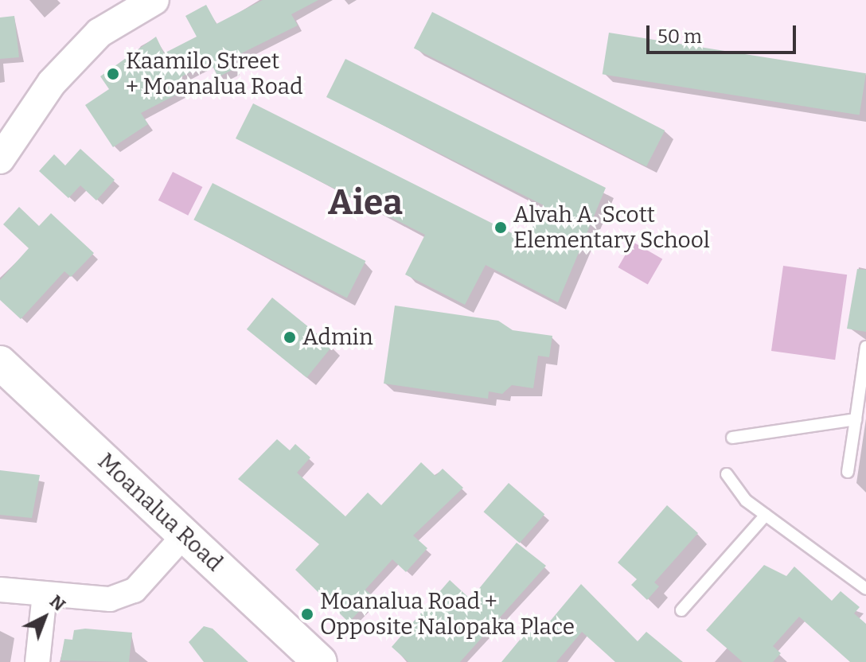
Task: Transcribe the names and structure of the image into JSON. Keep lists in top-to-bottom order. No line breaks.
{"streets":{"main road":["Moanalua Road"]},"districts":["Aiea"],"places":["Kaamilo Street + Moanalua Road","Alvah A. Scott Elementary School","Admin","Moanalua Road + Opposite Nalopaka Place"],"scale_bar":"50 m","north":"top right"}
